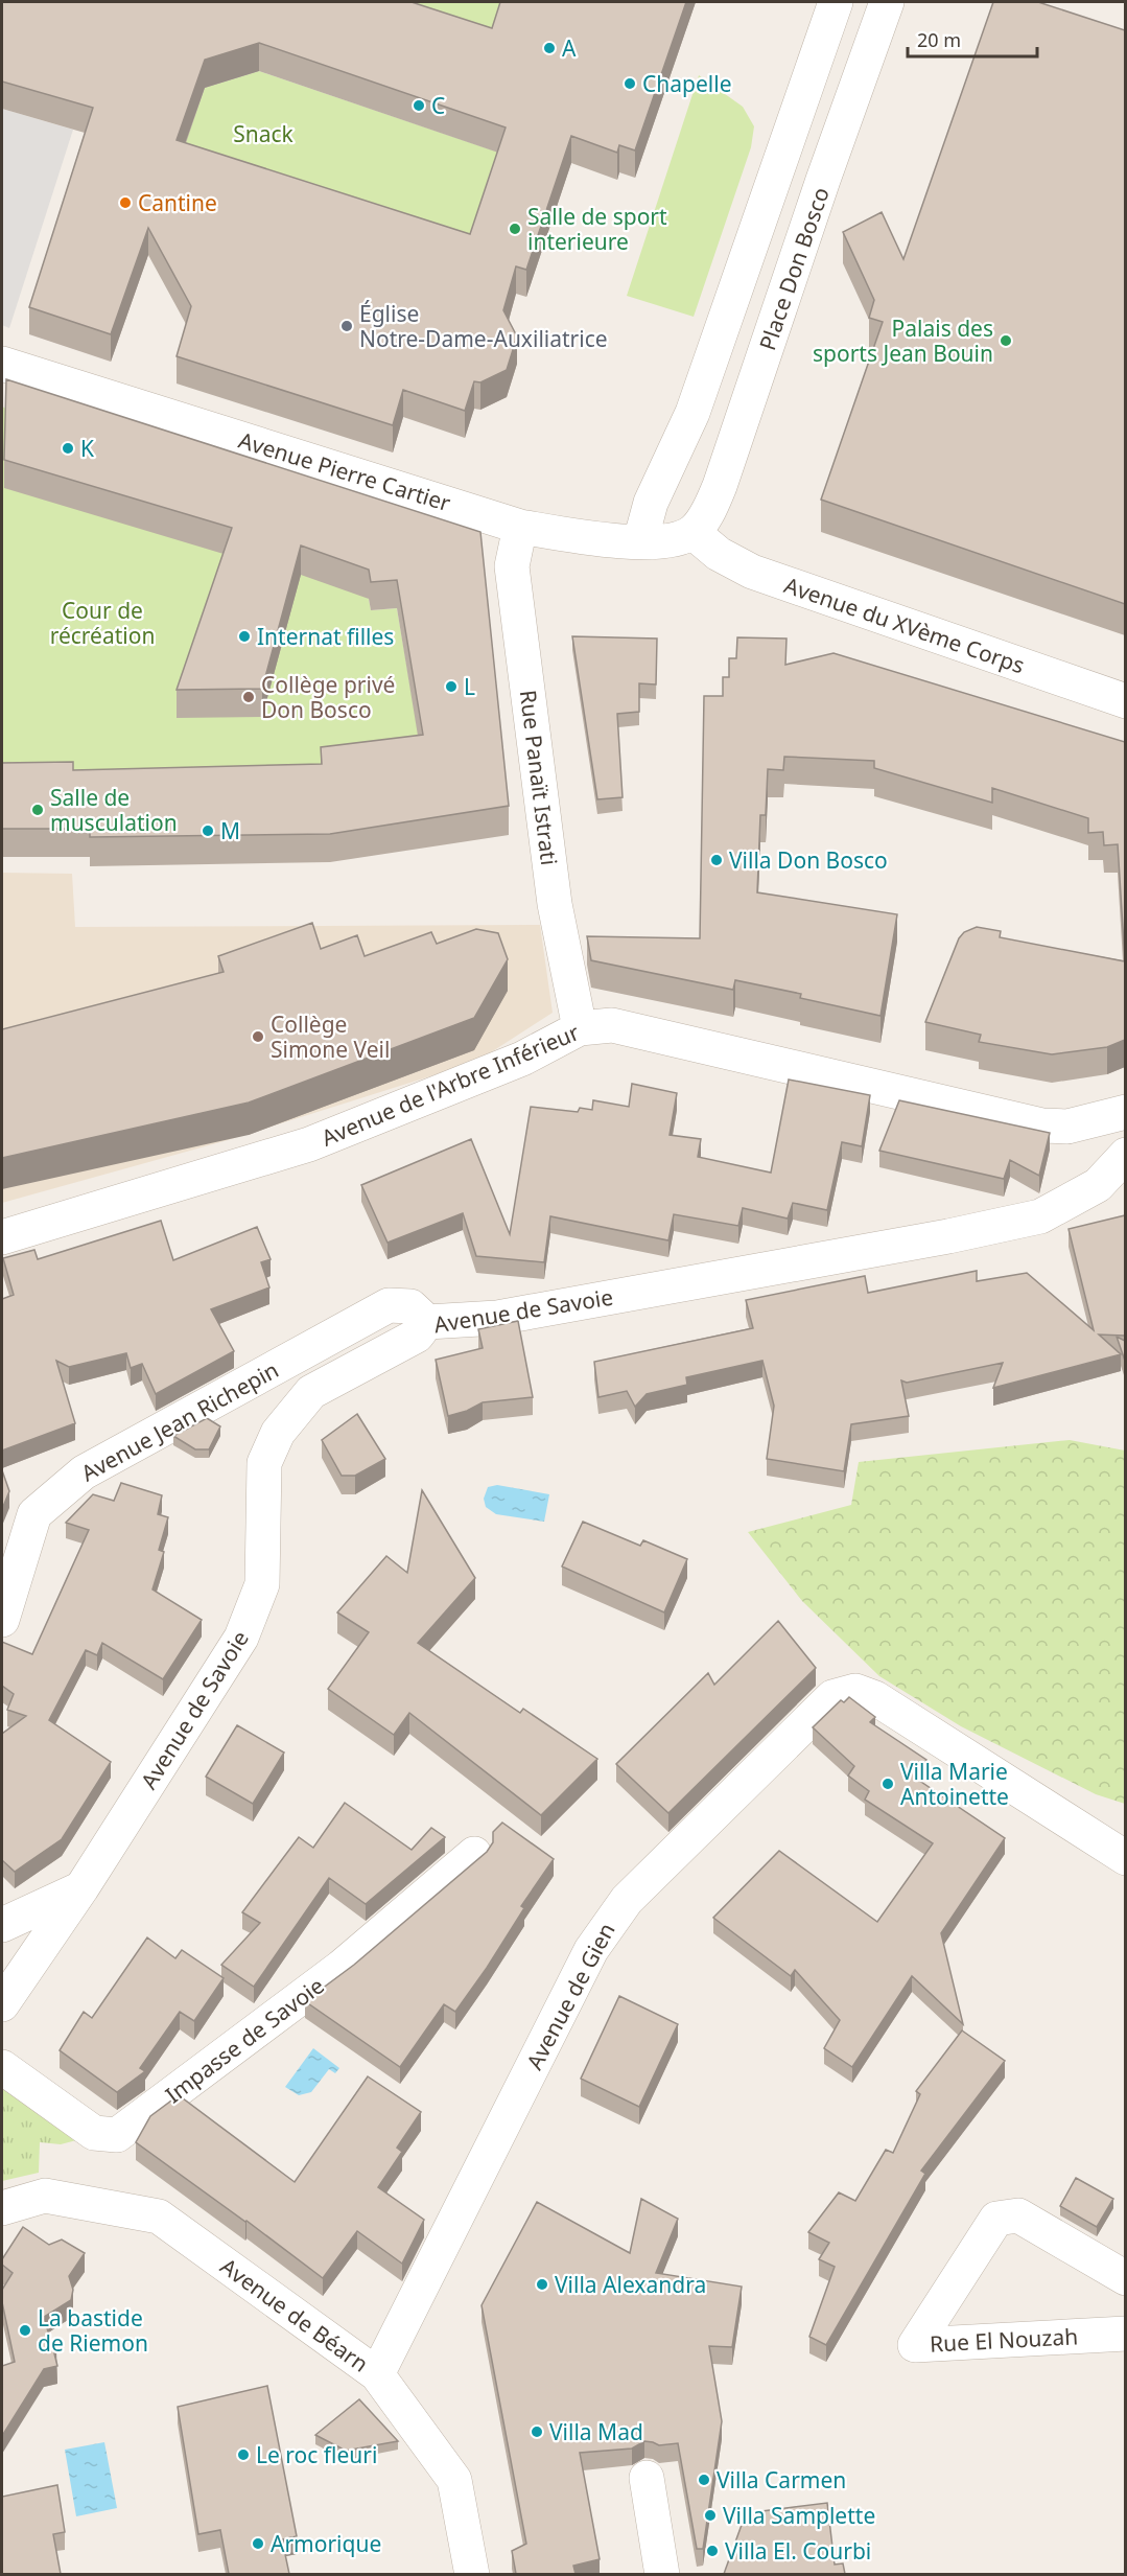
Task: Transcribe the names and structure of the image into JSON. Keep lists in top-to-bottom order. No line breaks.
{"streets":{"street":["Place Don Bosco","Avenue Pierre Cartier","Avenue du XVème Corps","Rue Panaït Istrati","Avenue de l'Arbre Inférieur","Avenue de Savoie","Avenue Jean Richepin","Avenue de Gien","Impasse de Savoie","Avenue de Béarn","Rue El Nouzah"]},"crossings":[["Place Don Bosco","Avenue Pierre Cartier"],["Place Don Bosco","Avenue du XVème Corps"],["Avenue Pierre Cartier","Avenue du XVème Corps"],["Avenue Pierre Cartier","Rue Panaït Istrati"],["Rue Panaït Istrati","Avenue de l'Arbre Inférieur"],["Avenue de Savoie","Avenue Jean Richepin"],["Avenue de Gien","Avenue de Béarn"]],"parks":["Snack","Cour de récréation"],"places":["A","Chapelle","C","Cantine","Salle de sport interieure","Église Notre-Dame-Auxiliatrice","Palais des sports Jean Bouin","K","Internat filles","L","Collège privé Don Bosco","Salle de musculation","M","Villa Don Bosco","Collège Simone Veil","Villa Marie Antoinette","Villa Alexandra","La bastide de Riemon","Villa Mad","Le roc fleuri","Villa Carmen","Villa Samplette","Armorique","Villa El. Courbi"],"scale_bar":"20 m"}
